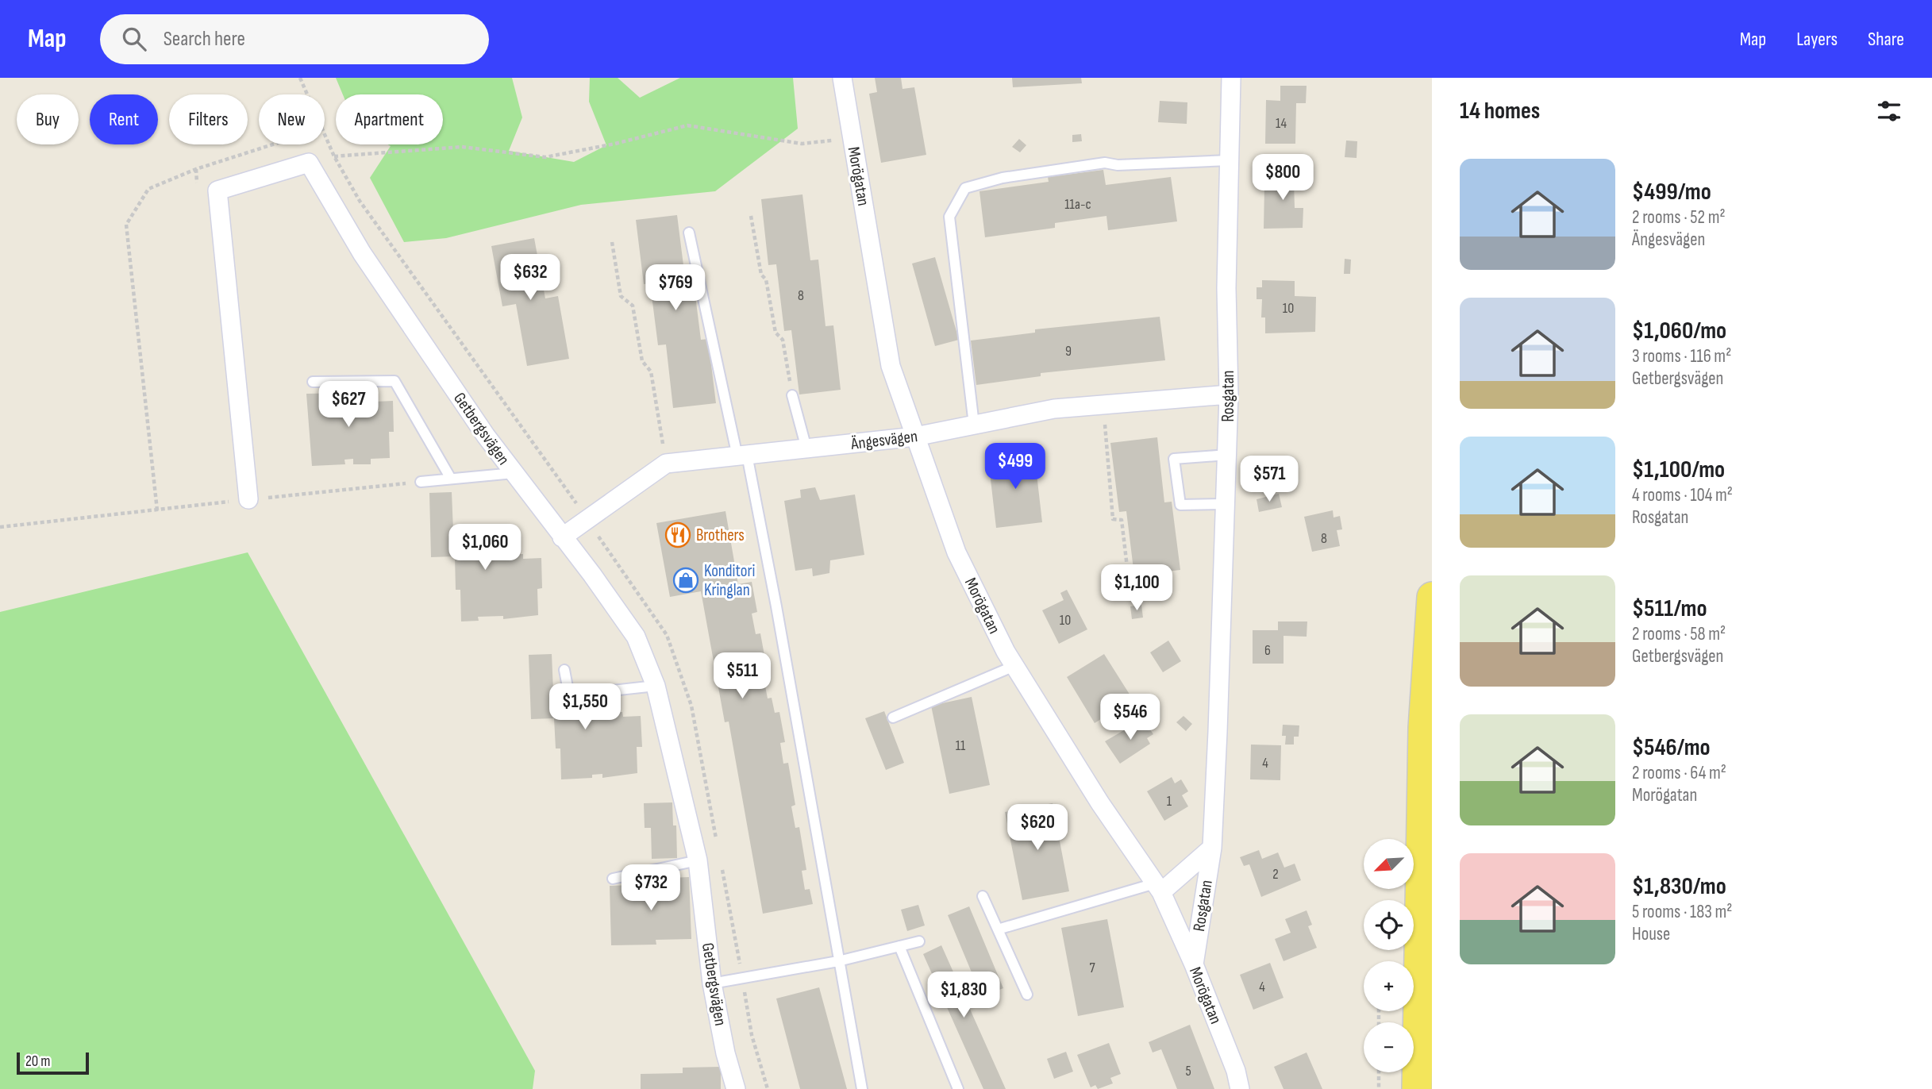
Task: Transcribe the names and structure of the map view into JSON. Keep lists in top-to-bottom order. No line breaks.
{"streets":{"street":["Morögatan","Rosgatan","Getbergsvägen","Ängesvägen"]},"crossings":[["Morögatan","Rosgatan"],["Morögatan","Ängesvägen"],["Rosgatan","Ängesvägen"],["Getbergsvägen","Ängesvägen"]],"places":{"restaurant":["Brothers"],"shop":["Konditori Kringlan"]},"house_numbers":["14","11a-c","8","10","9","8","10","6","11","4","1","2","7","4","5"],"scale_bar":"20 m","north":"bottom left","page":{"header":"Map","search":"Search here","nav":["Map","Layers","Share"],"heading":"14 homes","chip":["Buy","Rent","Filters","New","Apartment"],"list":[{"name":"$499/mo","note":"2 rooms · 52 m² · Ängesvägen"},{"name":"$1,060/mo","note":"3 rooms · 116 m² · Getbergsvägen"},{"name":"$1,100/mo","note":"4 rooms · 104 m² · Rosgatan"},{"name":"$511/mo","note":"2 rooms · 58 m² · Getbergsvägen"},{"name":"$546/mo","note":"2 rooms · 64 m² · Morögatan"},{"name":"$1,830/mo","note":"5 rooms · 183 m² · House"}],"price":["$800","$632","$769","$627","$499","$571","$1,060","$1,100","$511","$1,550","$546","$620","$732","$1,830"],"map_buttons":["+","−"],"scale":"20 m"}}
